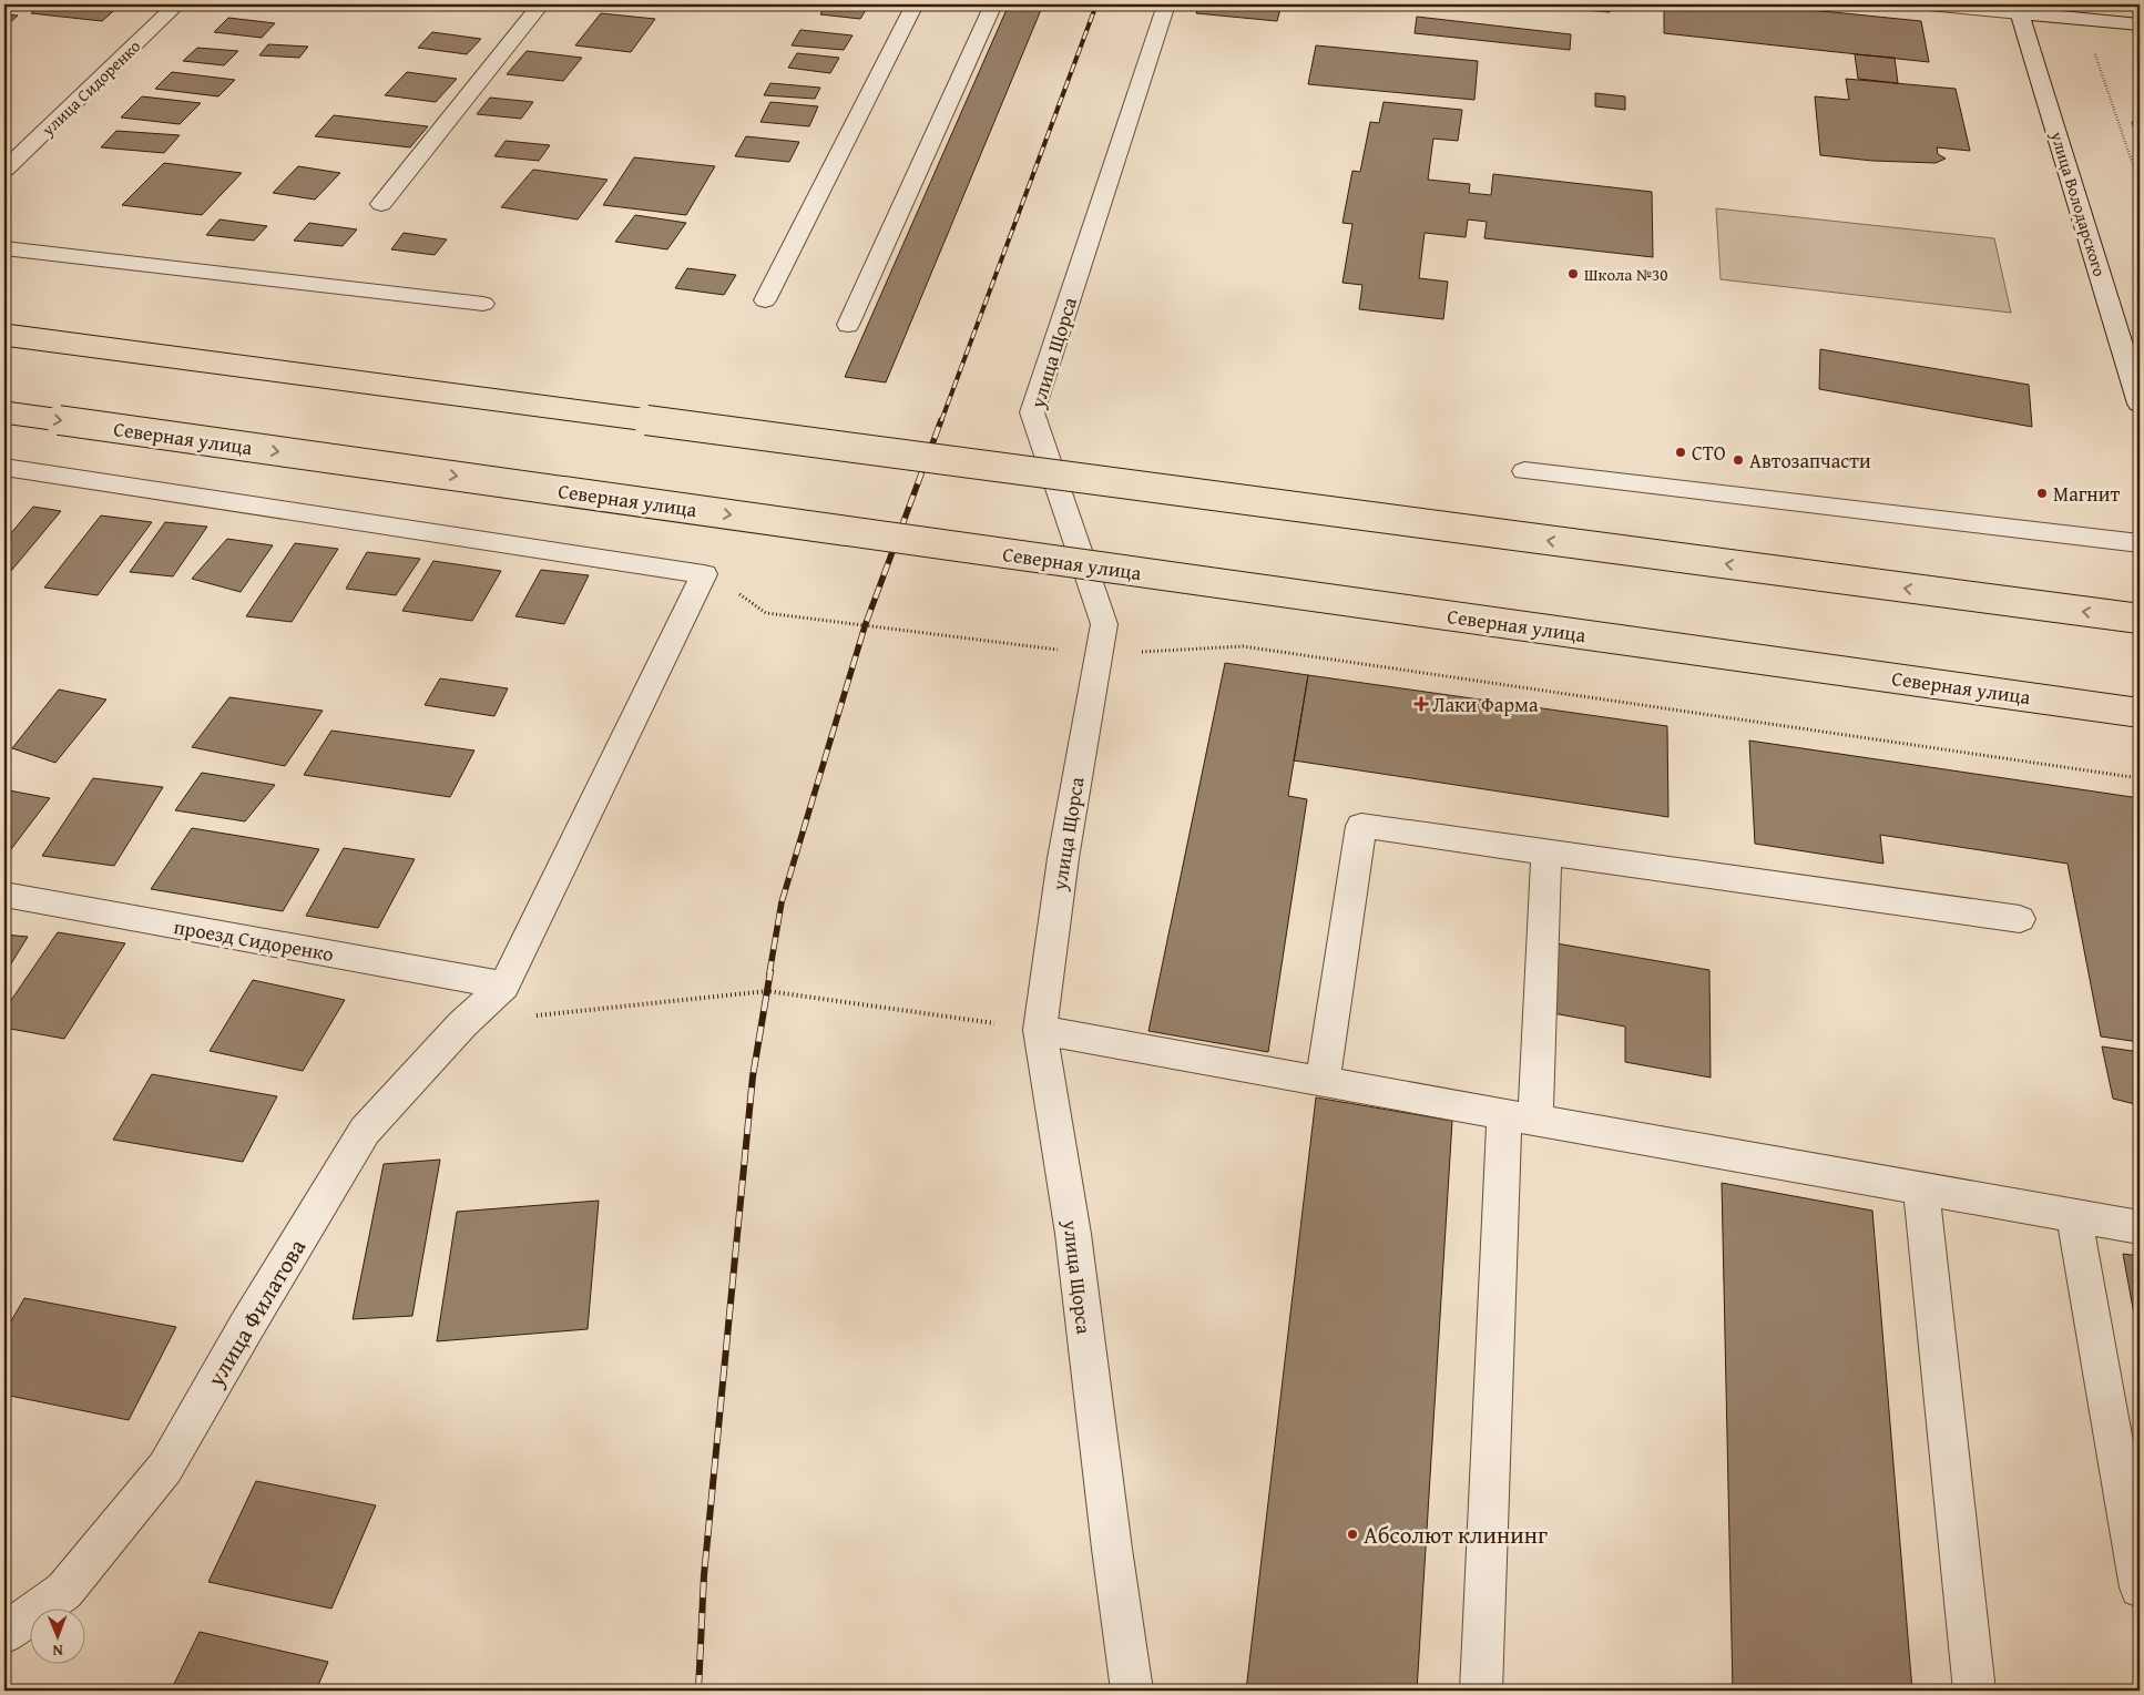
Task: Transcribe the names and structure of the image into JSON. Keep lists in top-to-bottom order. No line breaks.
{"streets":{"main road":["Северная улица"],"street":["улица Сидоренко","улица Володарского","улица Щорса","проезд Сидоренко","улица Филатова"]},"crossings":[["проезд Сидоренко","улица Филатова"]],"places":{"other":["Школа №30","СТО","Автозапчасти","Магнит","Абсолют клининг"],"health":["Лаки Фарма"]},"north":"bottom"}
